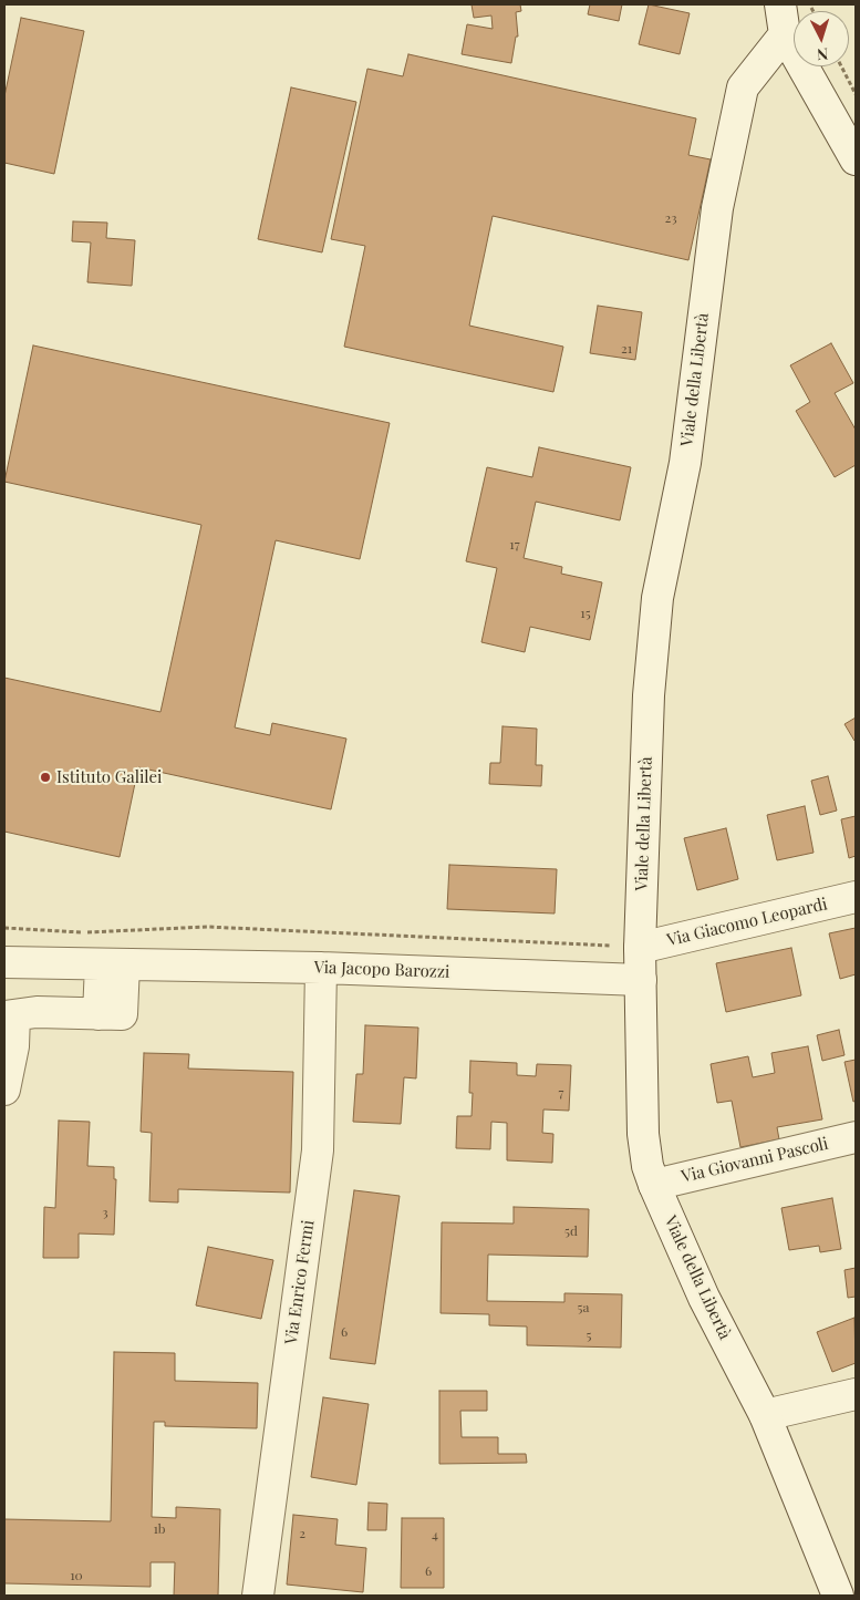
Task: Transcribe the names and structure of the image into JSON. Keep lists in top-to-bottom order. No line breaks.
{"streets":{"street":["Viale della Libertà","Via Giacomo Leopardi","Via Jacopo Barozzi","Via Giovanni Pascoli","Via Enrico Fermi"]},"crossings":[["Viale della Libertà","Via Giacomo Leopardi"],["Viale della Libertà","Via Jacopo Barozzi"],["Viale della Libertà","Via Giovanni Pascoli"],["Via Jacopo Barozzi","Via Enrico Fermi"]],"places":["Istituto Galilei"],"house_numbers":["23","21","17","15","7","3","5d","5a","6","5","1b","2","4","6","10"],"north":"bottom"}
